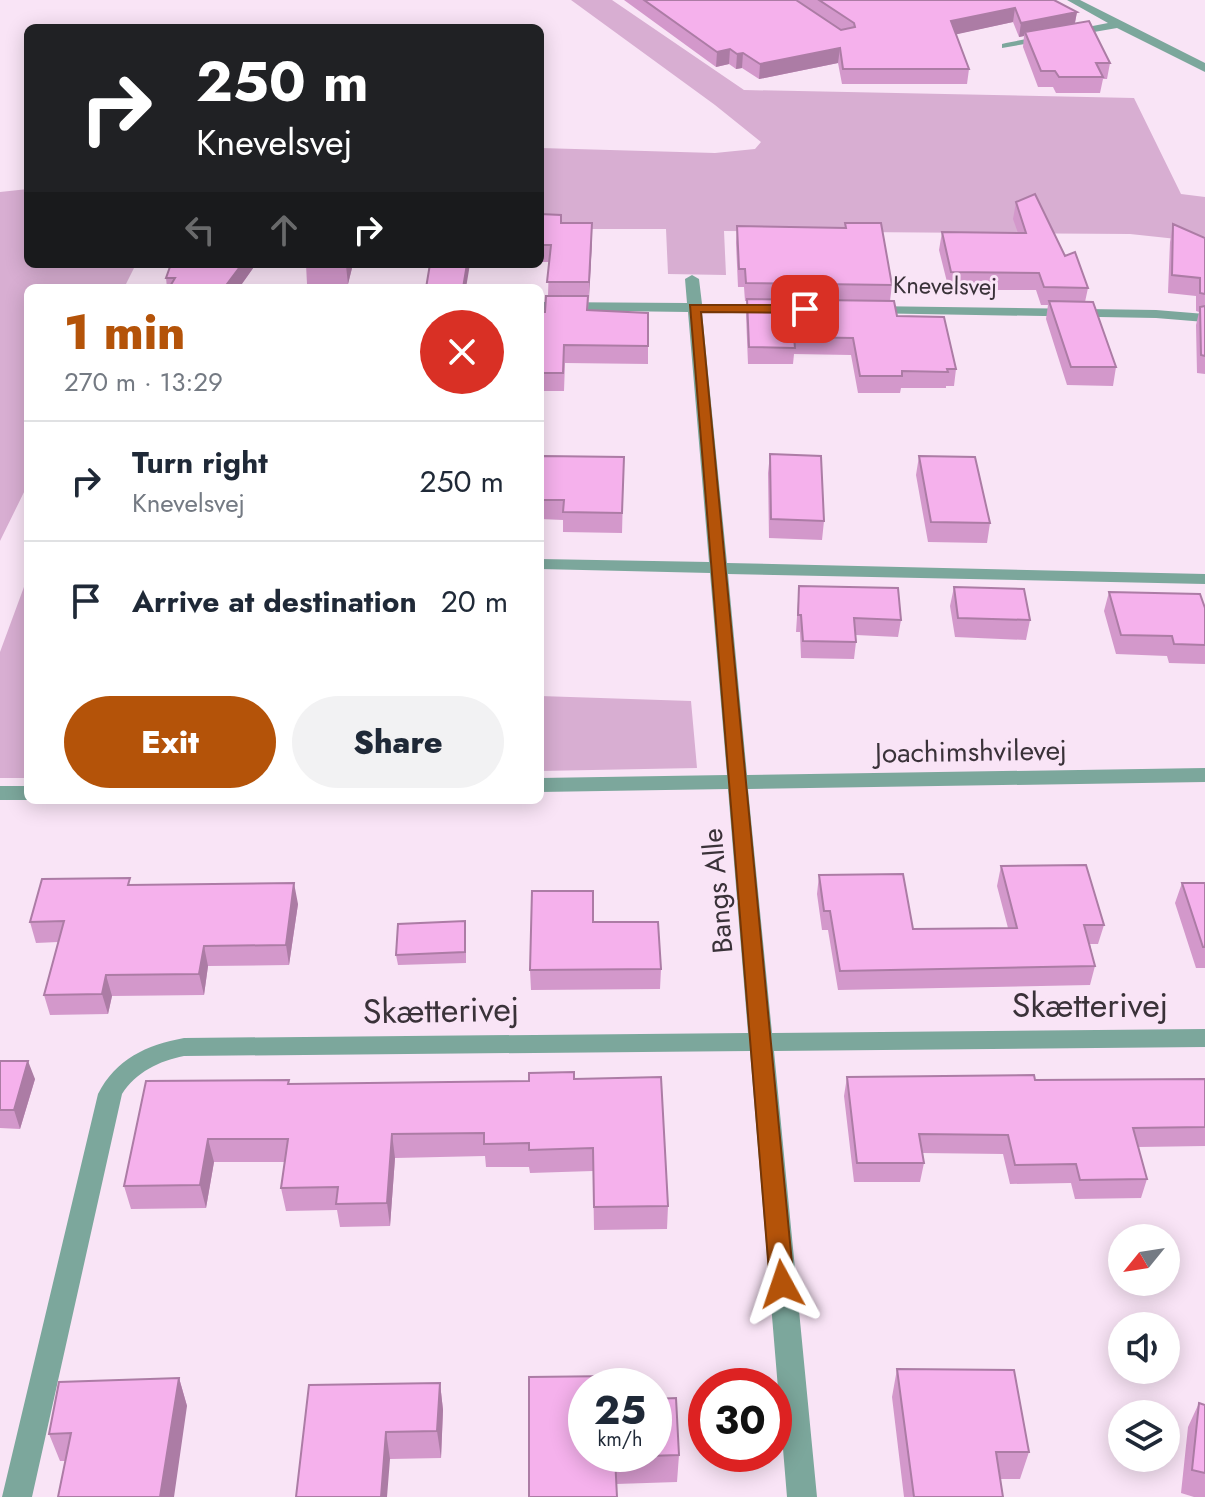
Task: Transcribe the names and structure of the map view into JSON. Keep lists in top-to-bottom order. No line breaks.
{"streets":{"street":["Knevelsvej","Joachimshvilevej","Bangs Alle","Skætterivej"]},"crossings":[["Joachimshvilevej","Bangs Alle"],["Bangs Alle","Skætterivej"]],"north":"bottom left","page":{"turn":["250 m","Knevelsvej"],"heading":["1 min","270 m · 13:29"],"list":[{"name":"Turn right","note":"Knevelsvej","value":"250 m"},{"name":"Arrive at destination","value":"20 m"}],"buttons":["Exit","Share"],"speed":"25 km/h","limit":"30"}}
